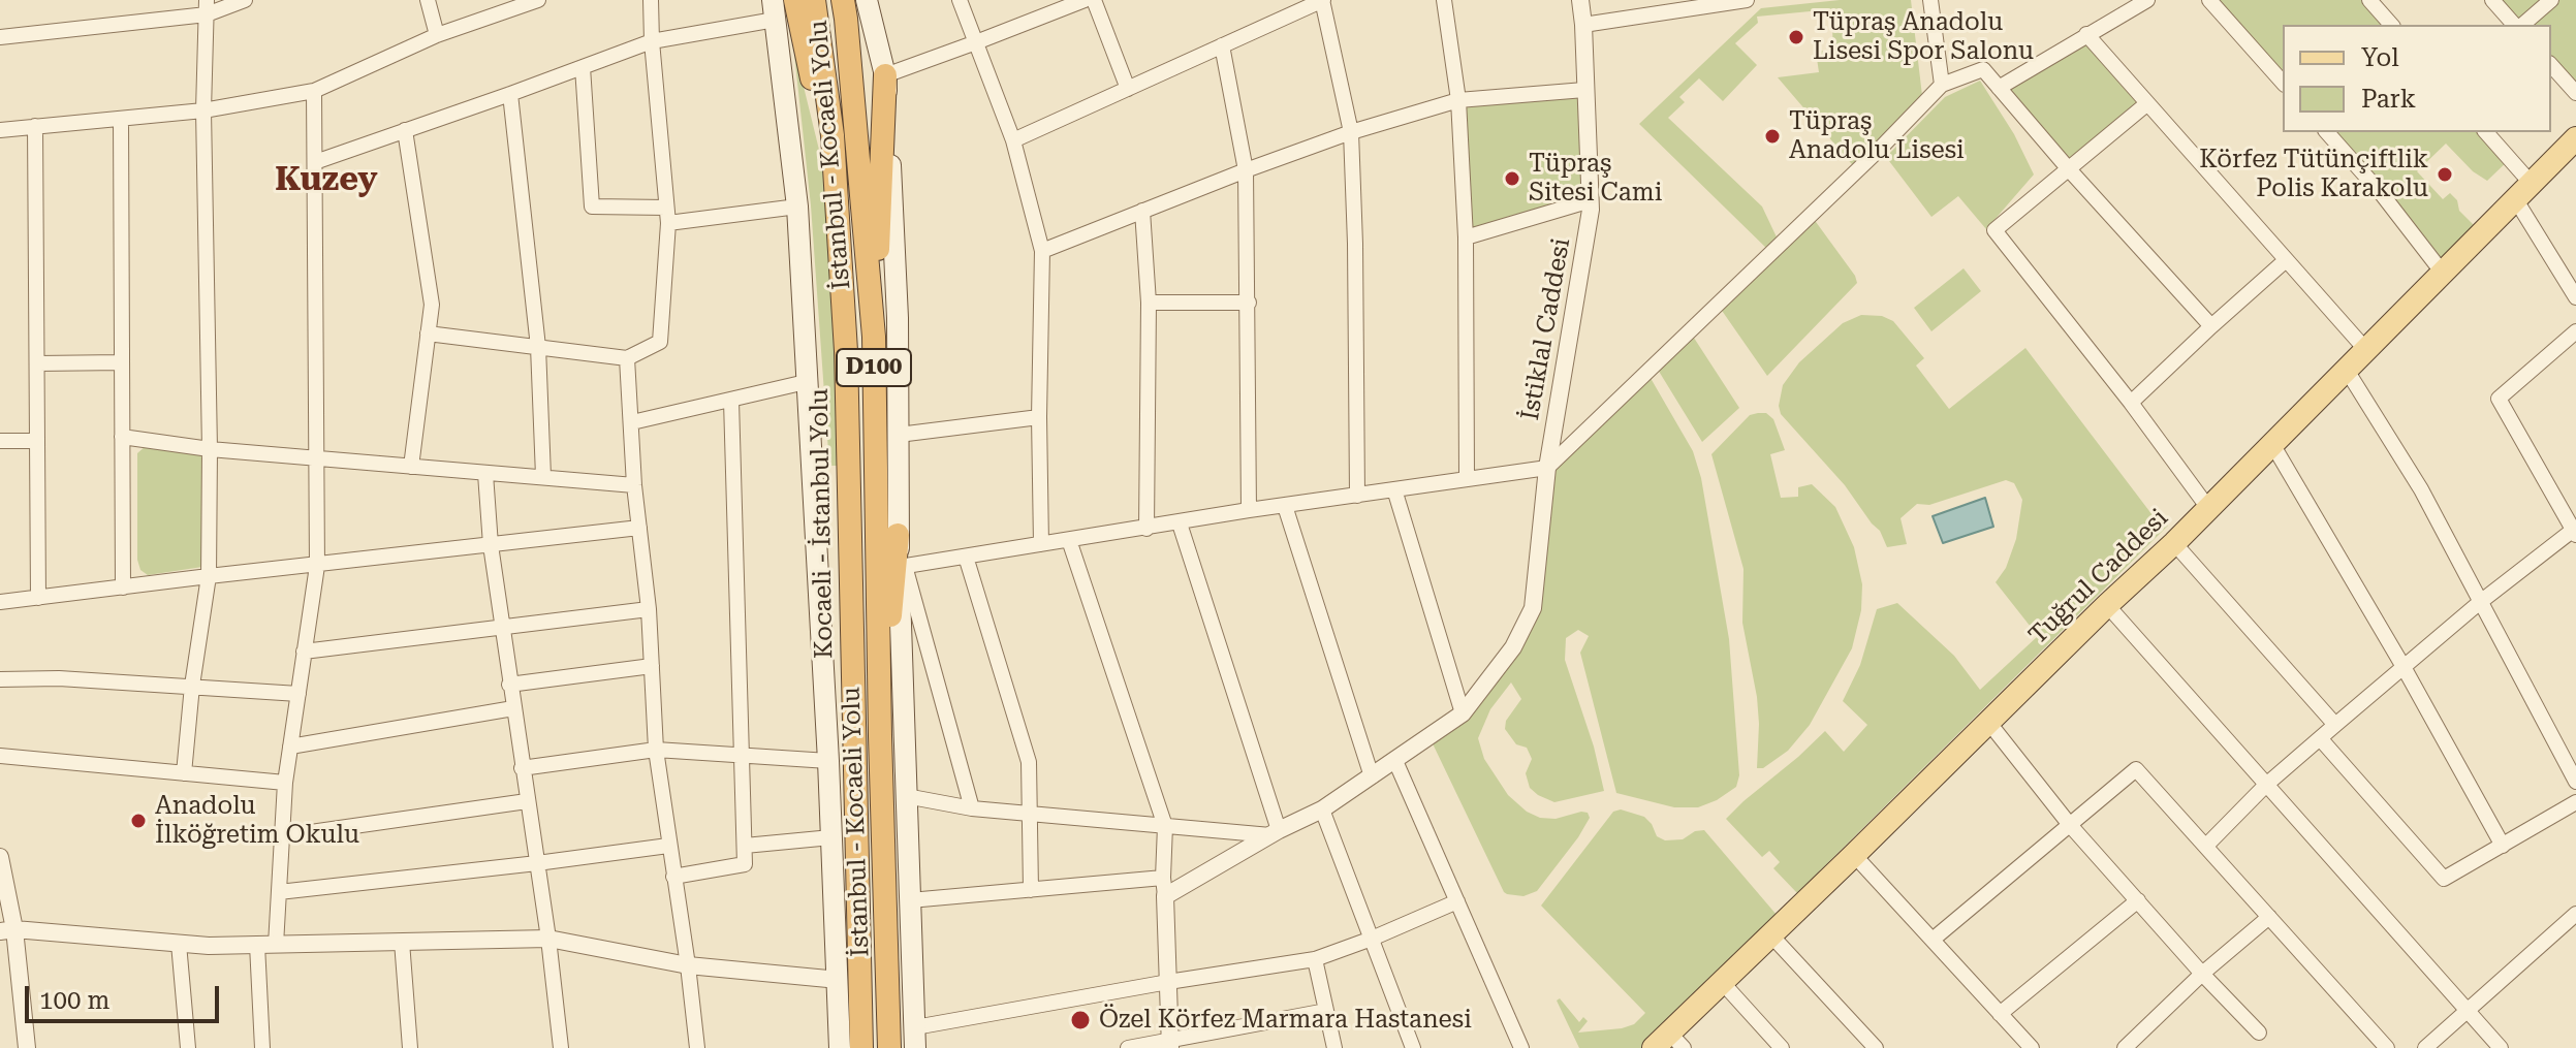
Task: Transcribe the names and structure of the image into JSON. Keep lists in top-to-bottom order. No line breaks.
{"streets":{"highway":["İstanbul - Kocaeli Yolu","D100","Kocaeli - İstanbul Yolu"],"main road":["Tuğrul Caddesi"],"street":["İstiklal Caddesi"]},"districts":["Kuzey"],"places":["Tüpraş Anadolu Lisesi Spor Salonu","Tüpraş Anadolu Lisesi","Körfez Tütünçiftlik Polis Karakolu","Tüpraş Sitesi Cami","Anadolu İlköğretim Okulu","Özel Körfez Marmara Hastanesi"],"legend":["Yol","Park"],"scale_bar":"100 m"}
